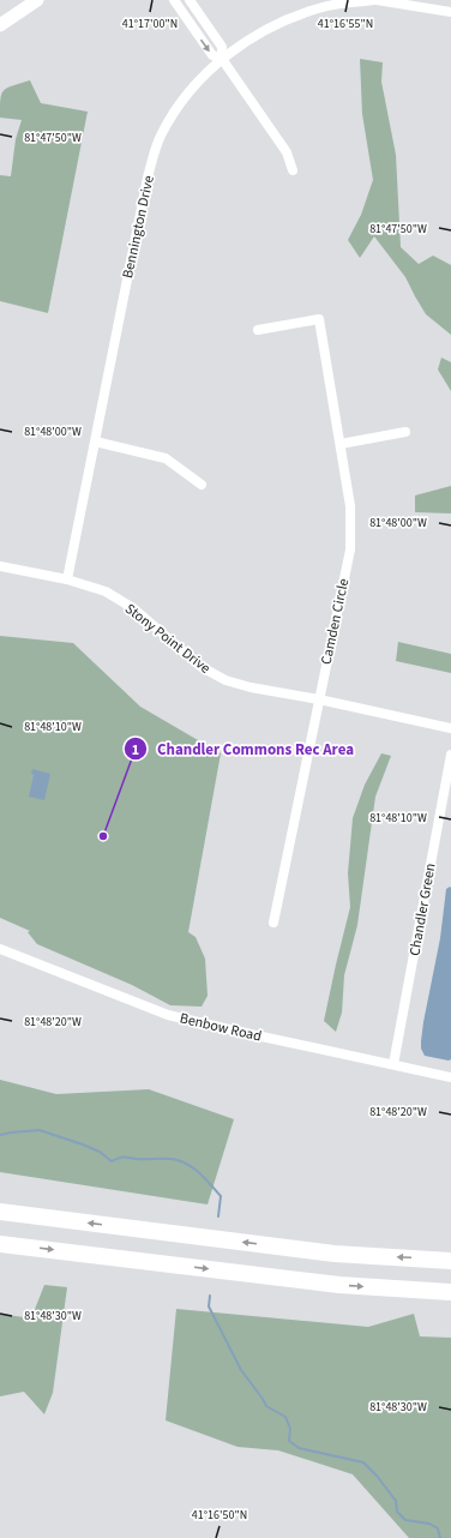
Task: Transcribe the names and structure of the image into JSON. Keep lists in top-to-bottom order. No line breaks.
{"streets":{"street":["Bennington Drive","Camden Circle","Stony Point Drive","Chandler Green","Benbow Road"]},"crossings":[["Bennington Drive","Stony Point Drive"],["Camden Circle","Stony Point Drive"],["Chandler Green","Benbow Road"]],"places":["Chandler Commons Rec Area"],"coordinates":["41°17'00\"N","41°16'55\"N","81°47'50\"W","81°48'00\"W","81°48'10\"W","81°48'20\"W","81°48'30\"W","41°16'50\"N"]}
